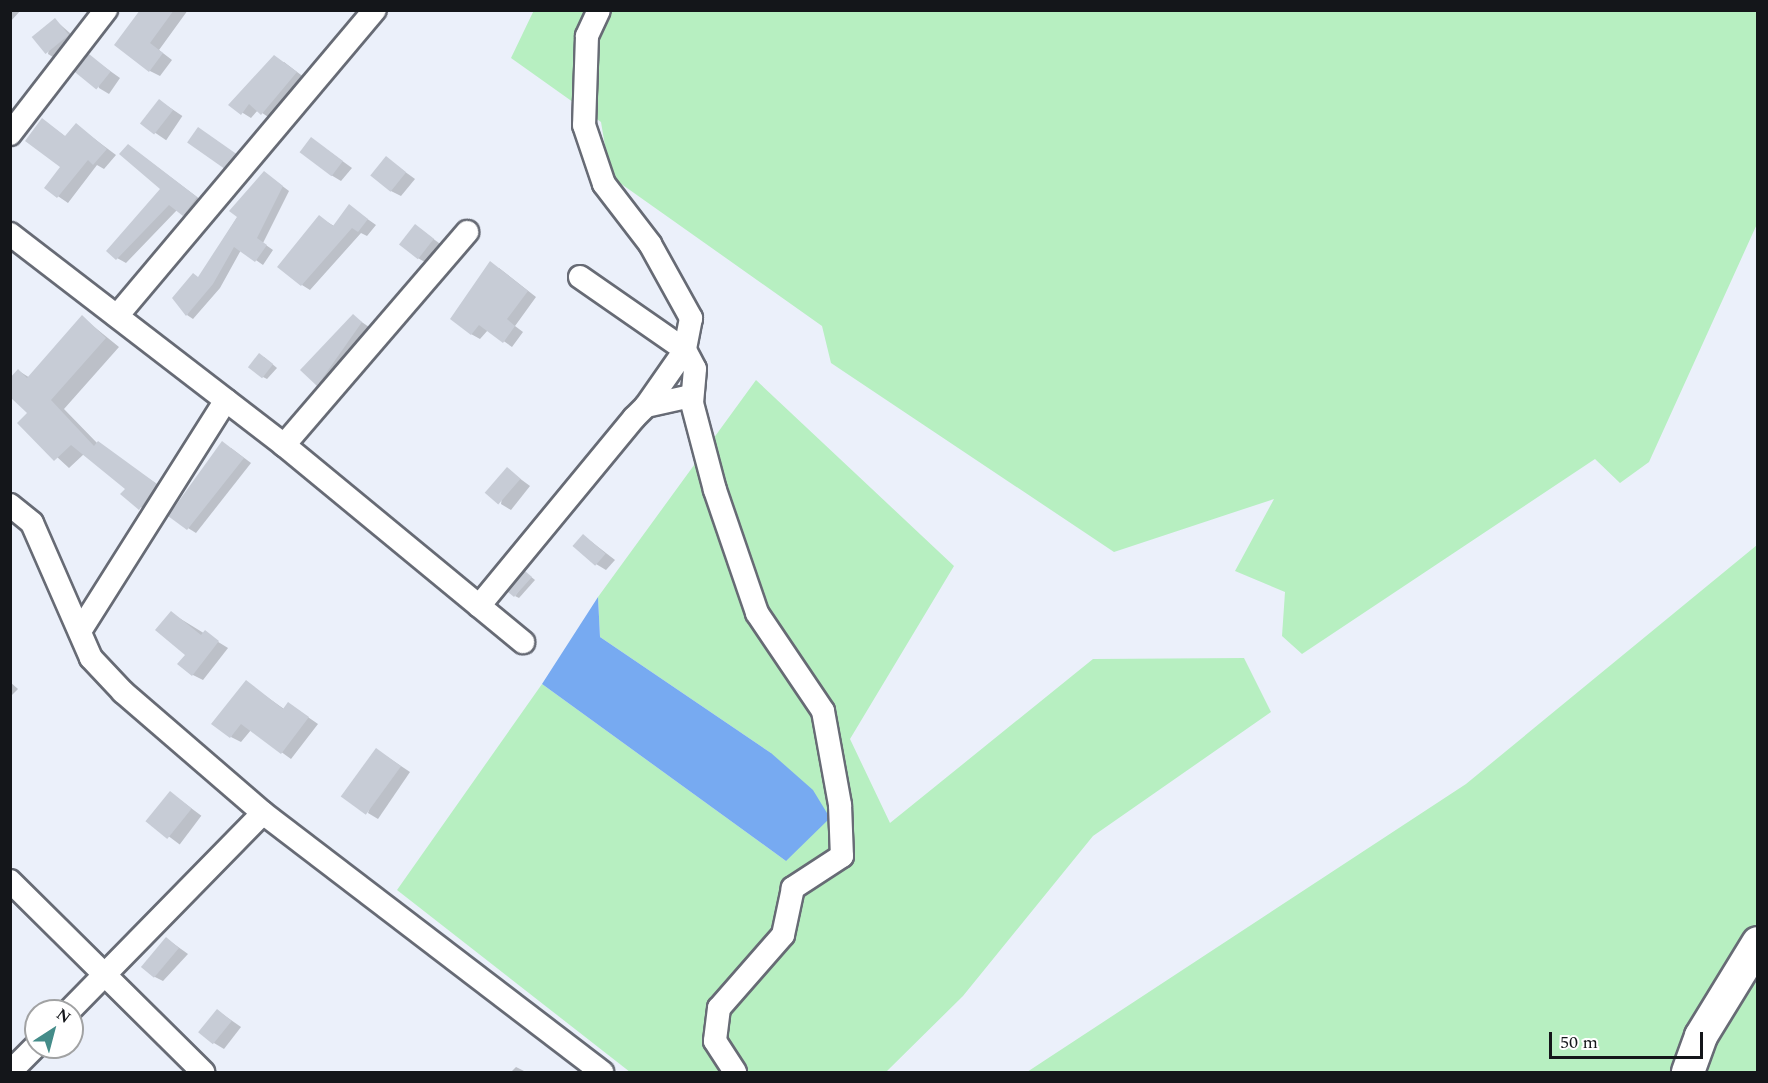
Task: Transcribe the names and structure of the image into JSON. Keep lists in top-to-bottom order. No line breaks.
{"scale_bar":"50 m","north":"top right"}
